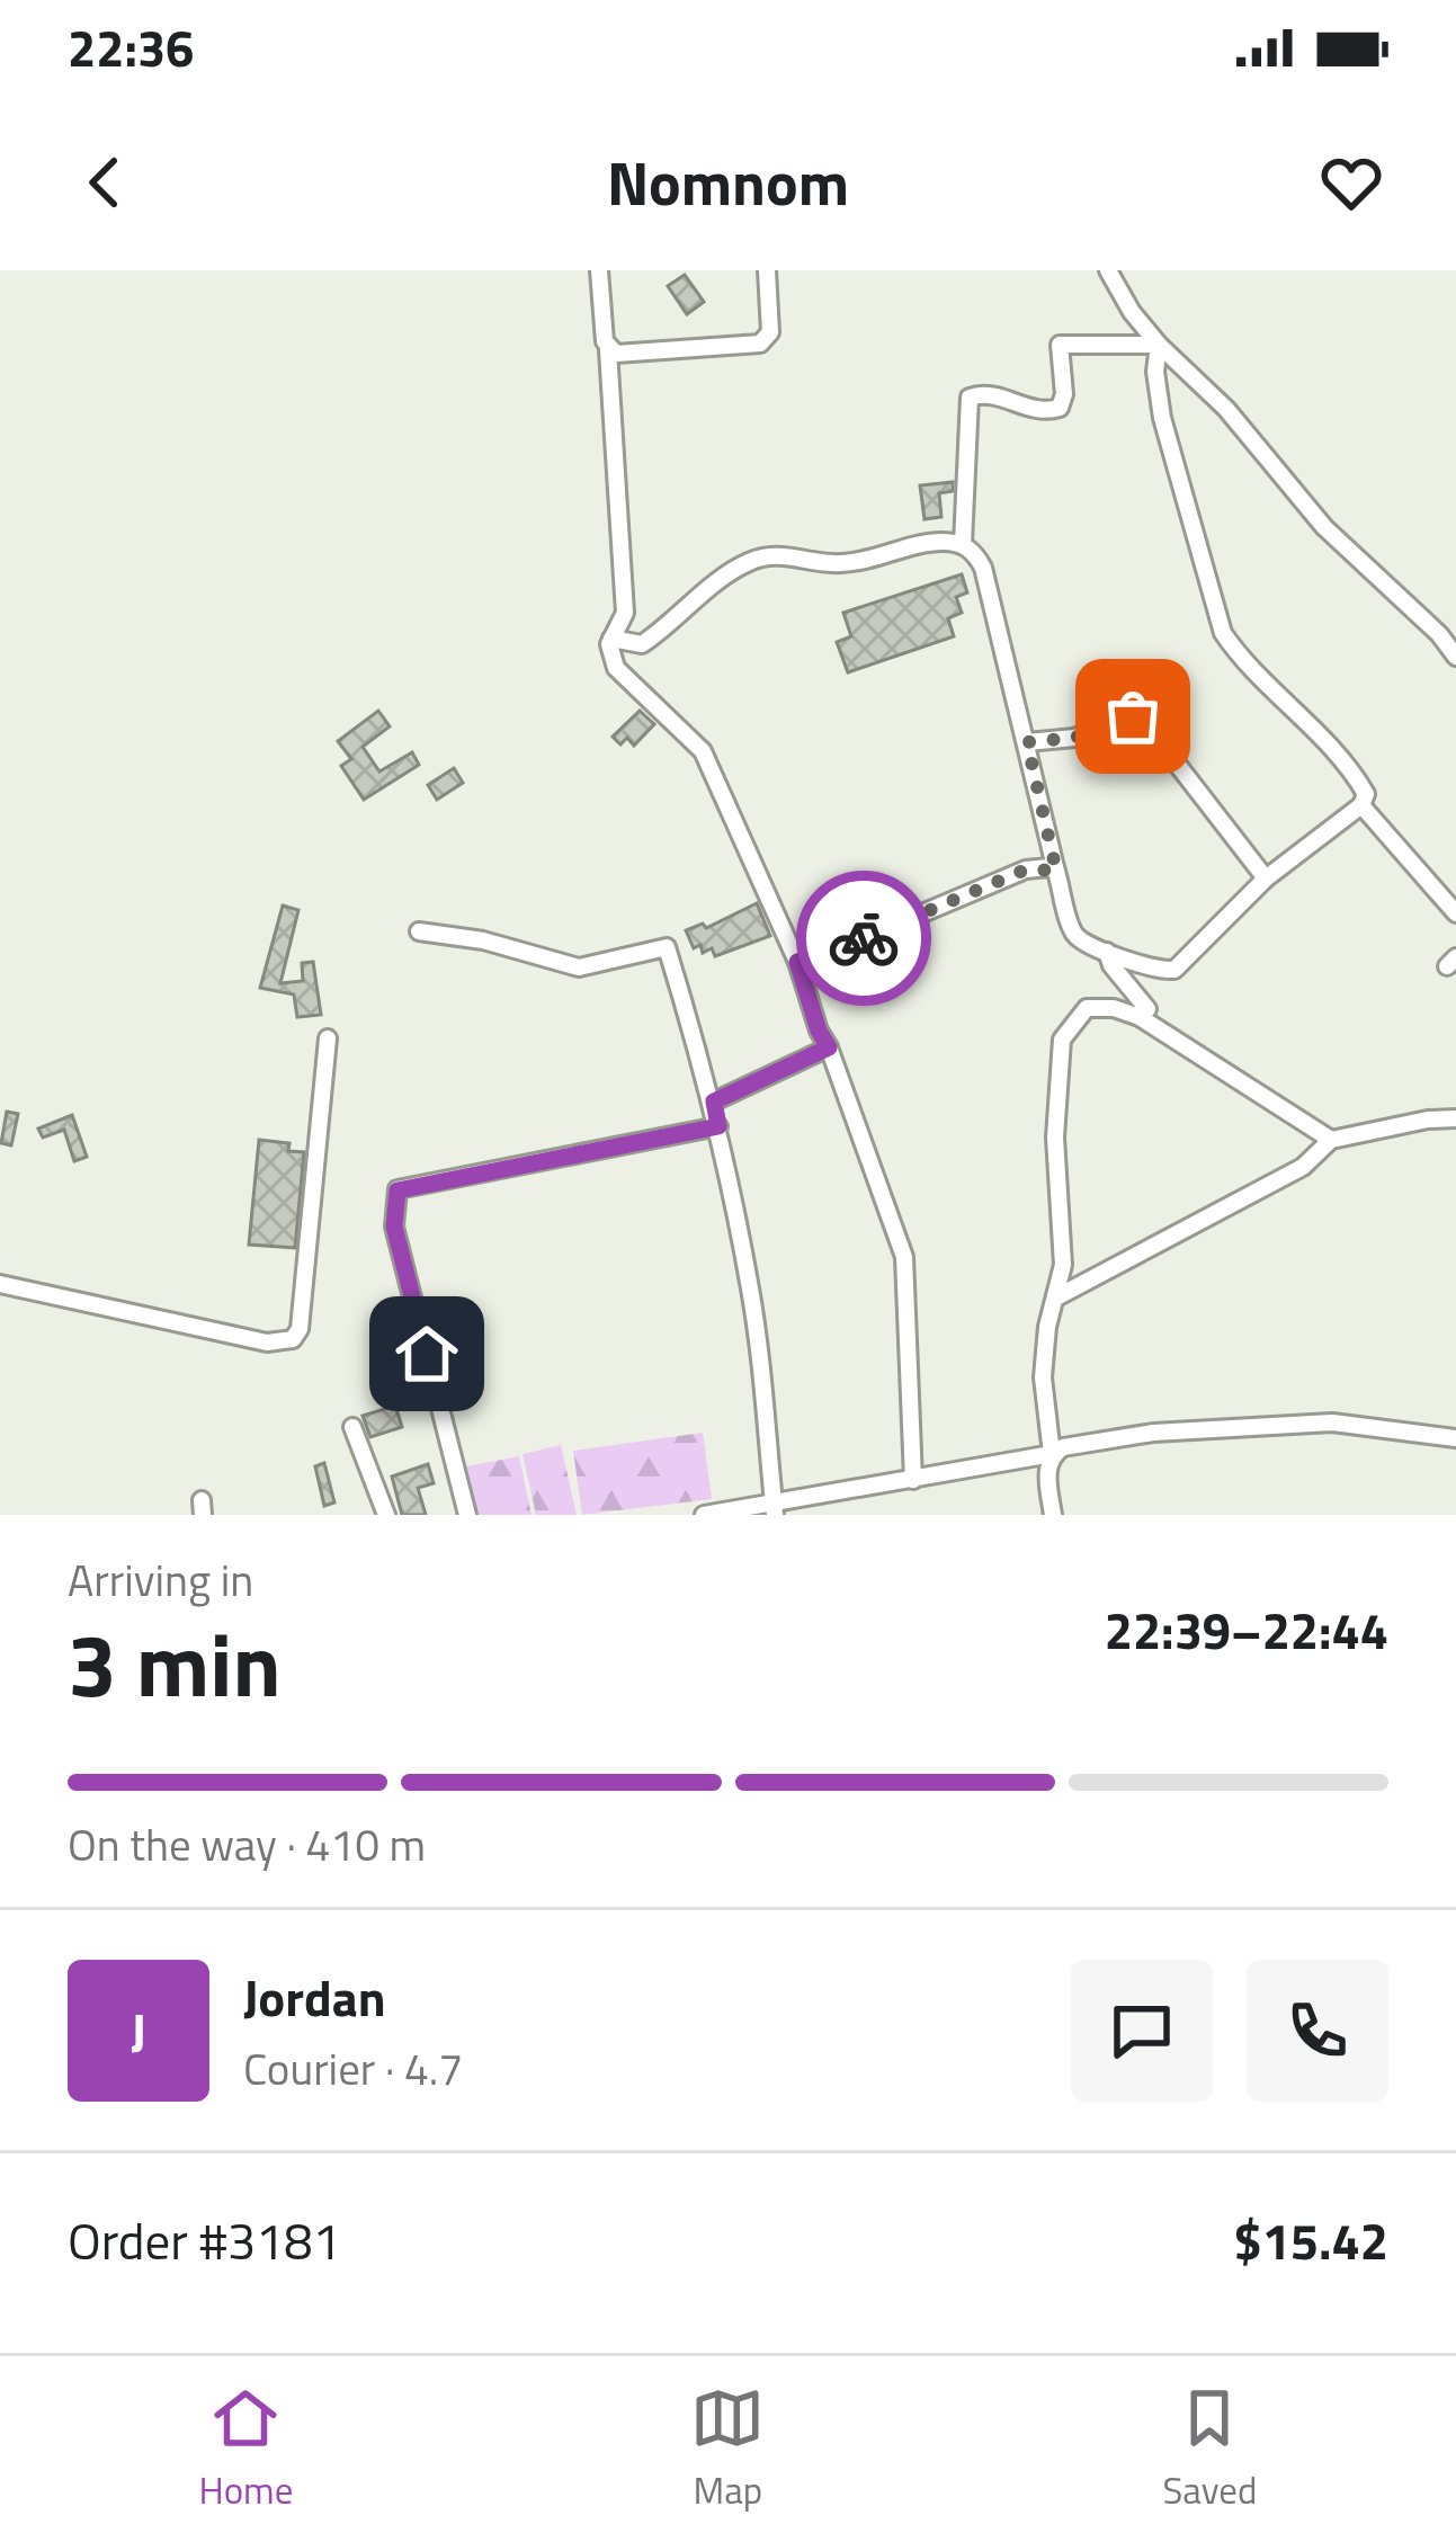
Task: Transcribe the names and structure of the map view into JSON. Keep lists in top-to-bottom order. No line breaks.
{"page":{"status":"22:36","header":"Nomnom","heading":["3 min","Arriving in","22:39–22:44"],"panel":["Jordan","Courier · 4.7","Order #3181","$15.42"],"bar":"On the way · 410 m","round":"J","tabs":["Home","Map","Saved"]}}
